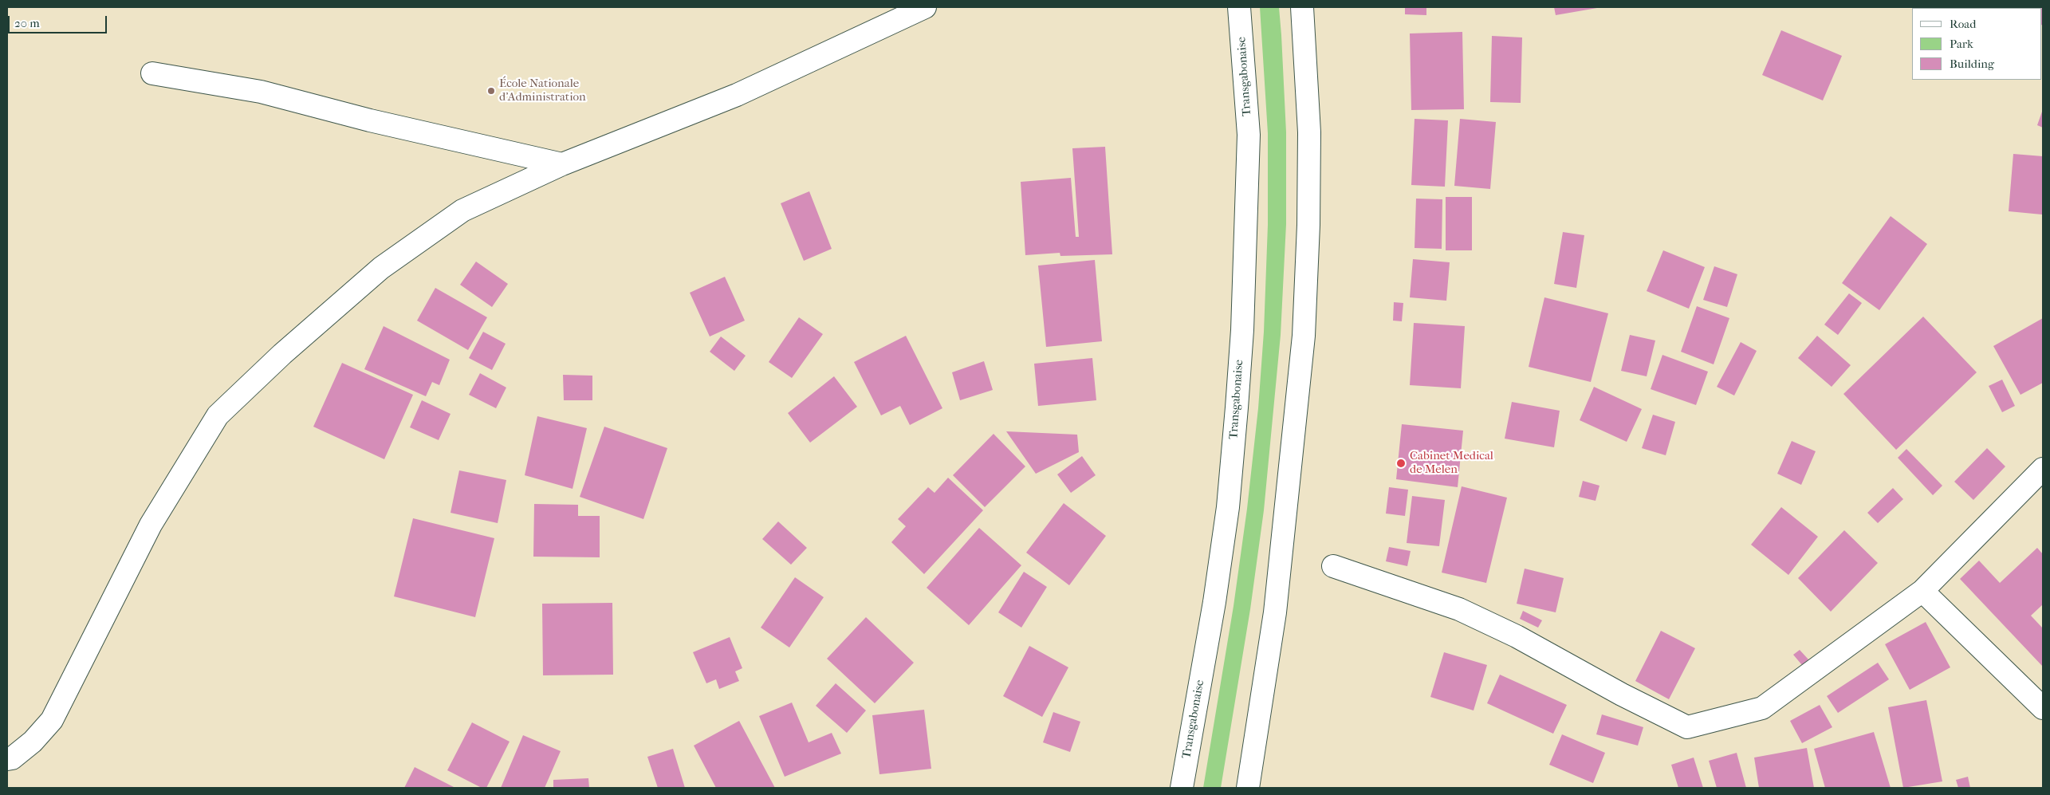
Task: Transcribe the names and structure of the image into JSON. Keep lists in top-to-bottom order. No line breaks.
{"streets":{"main road":["Transgabonaise"]},"places":["École Nationale d'Administration","Cabinet Medical de Melen"],"legend":["Road","Park","Building"],"scale_bar":"20 m"}
